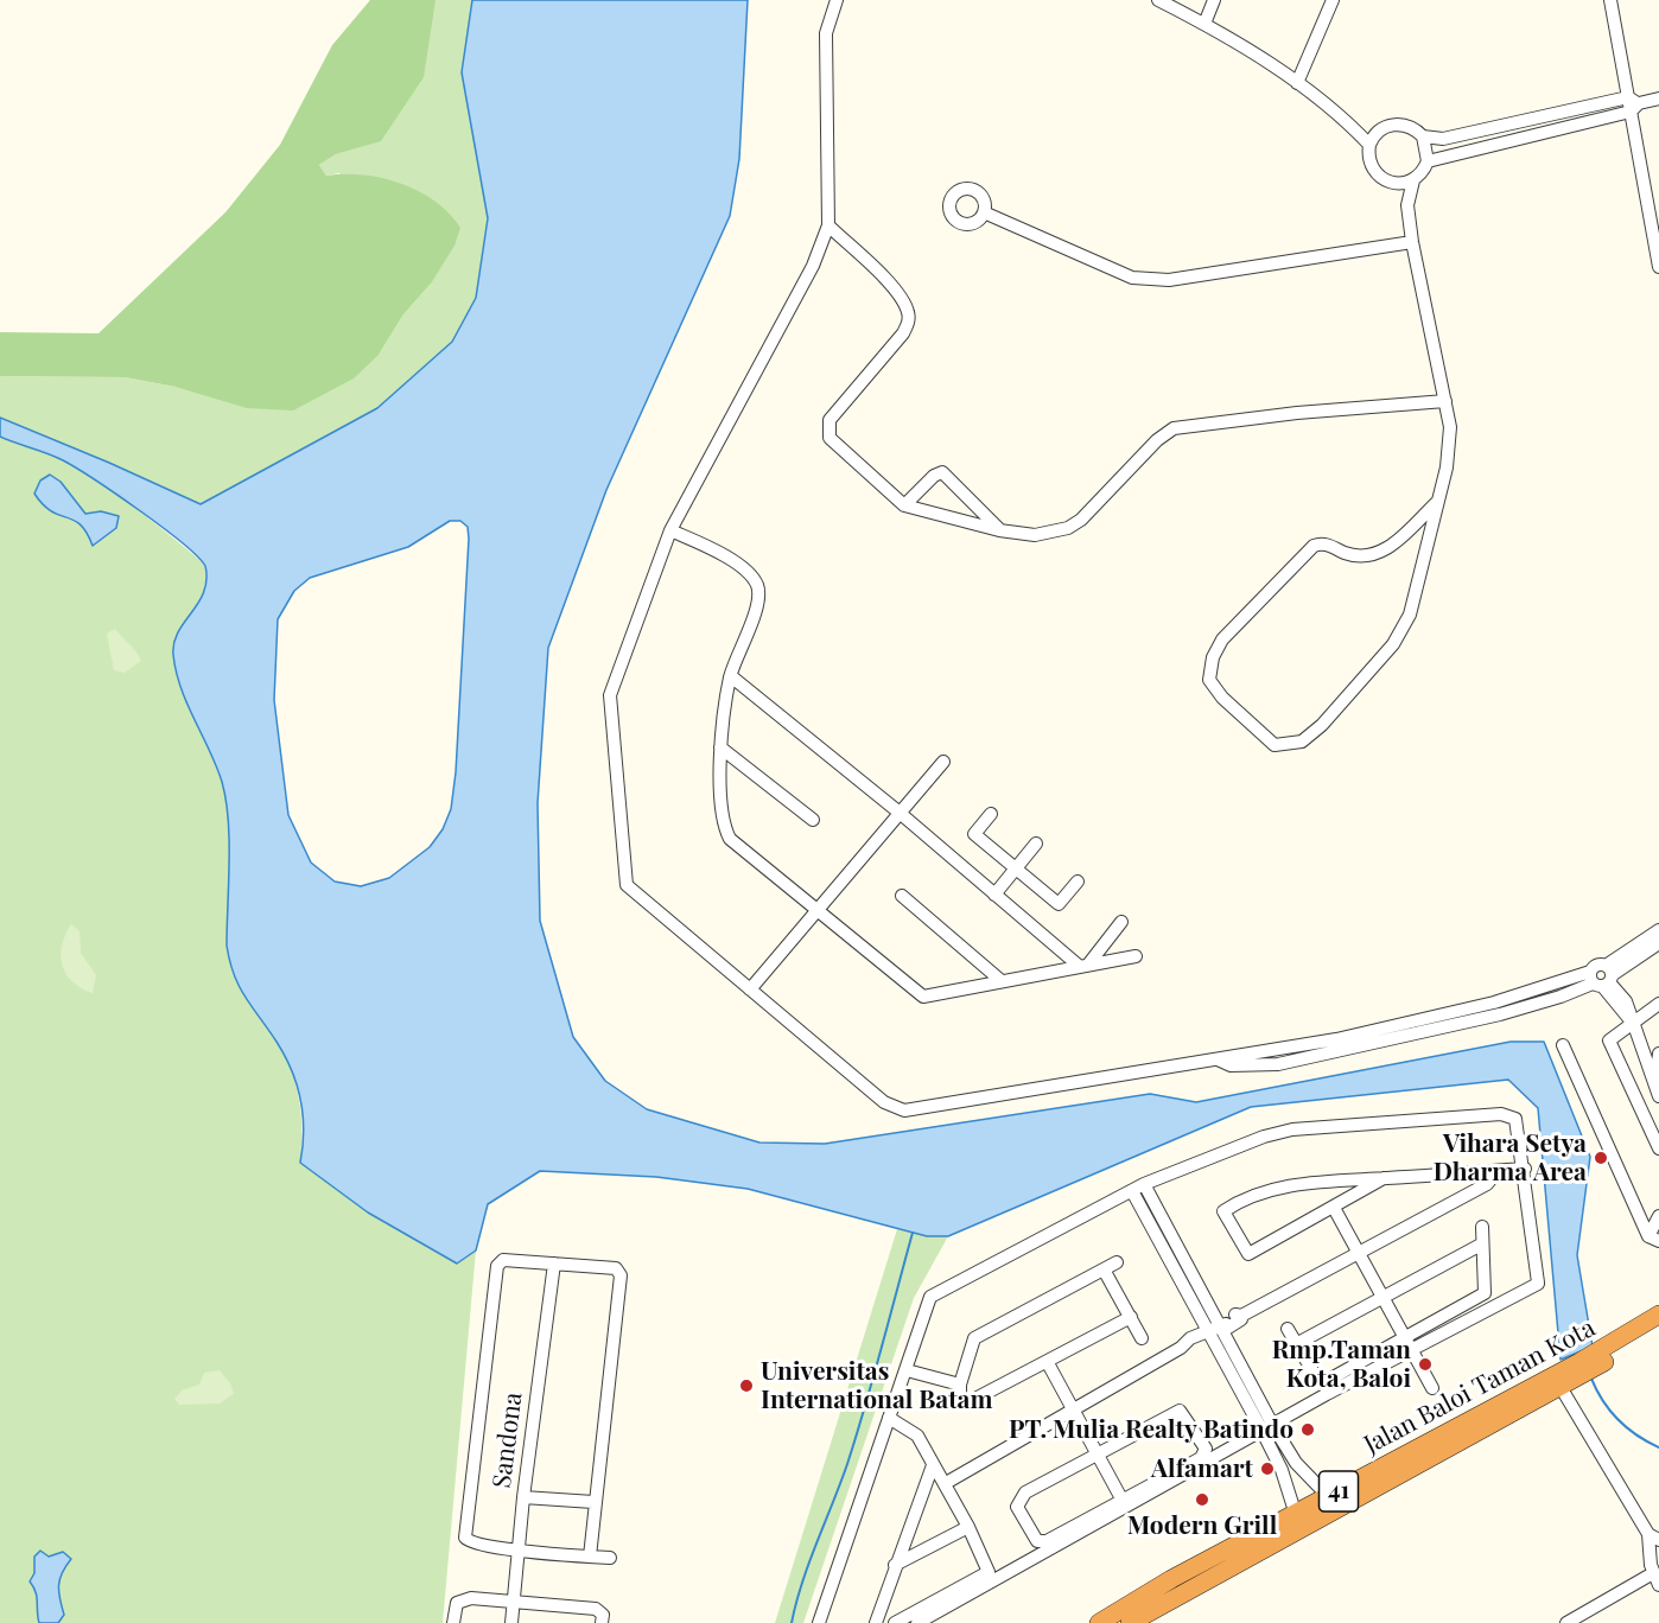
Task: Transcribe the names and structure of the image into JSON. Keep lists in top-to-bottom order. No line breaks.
{"streets":{"highway":["Jalan Baloi Taman Kota","41"],"street":["Sandona"]},"places":["Vihara Setya Dharma Area","Rmp.Taman Kota, Baloi","Universitas International Batam","PT. Mulia Realty Batindo","Alfamart","Modern Grill"]}
